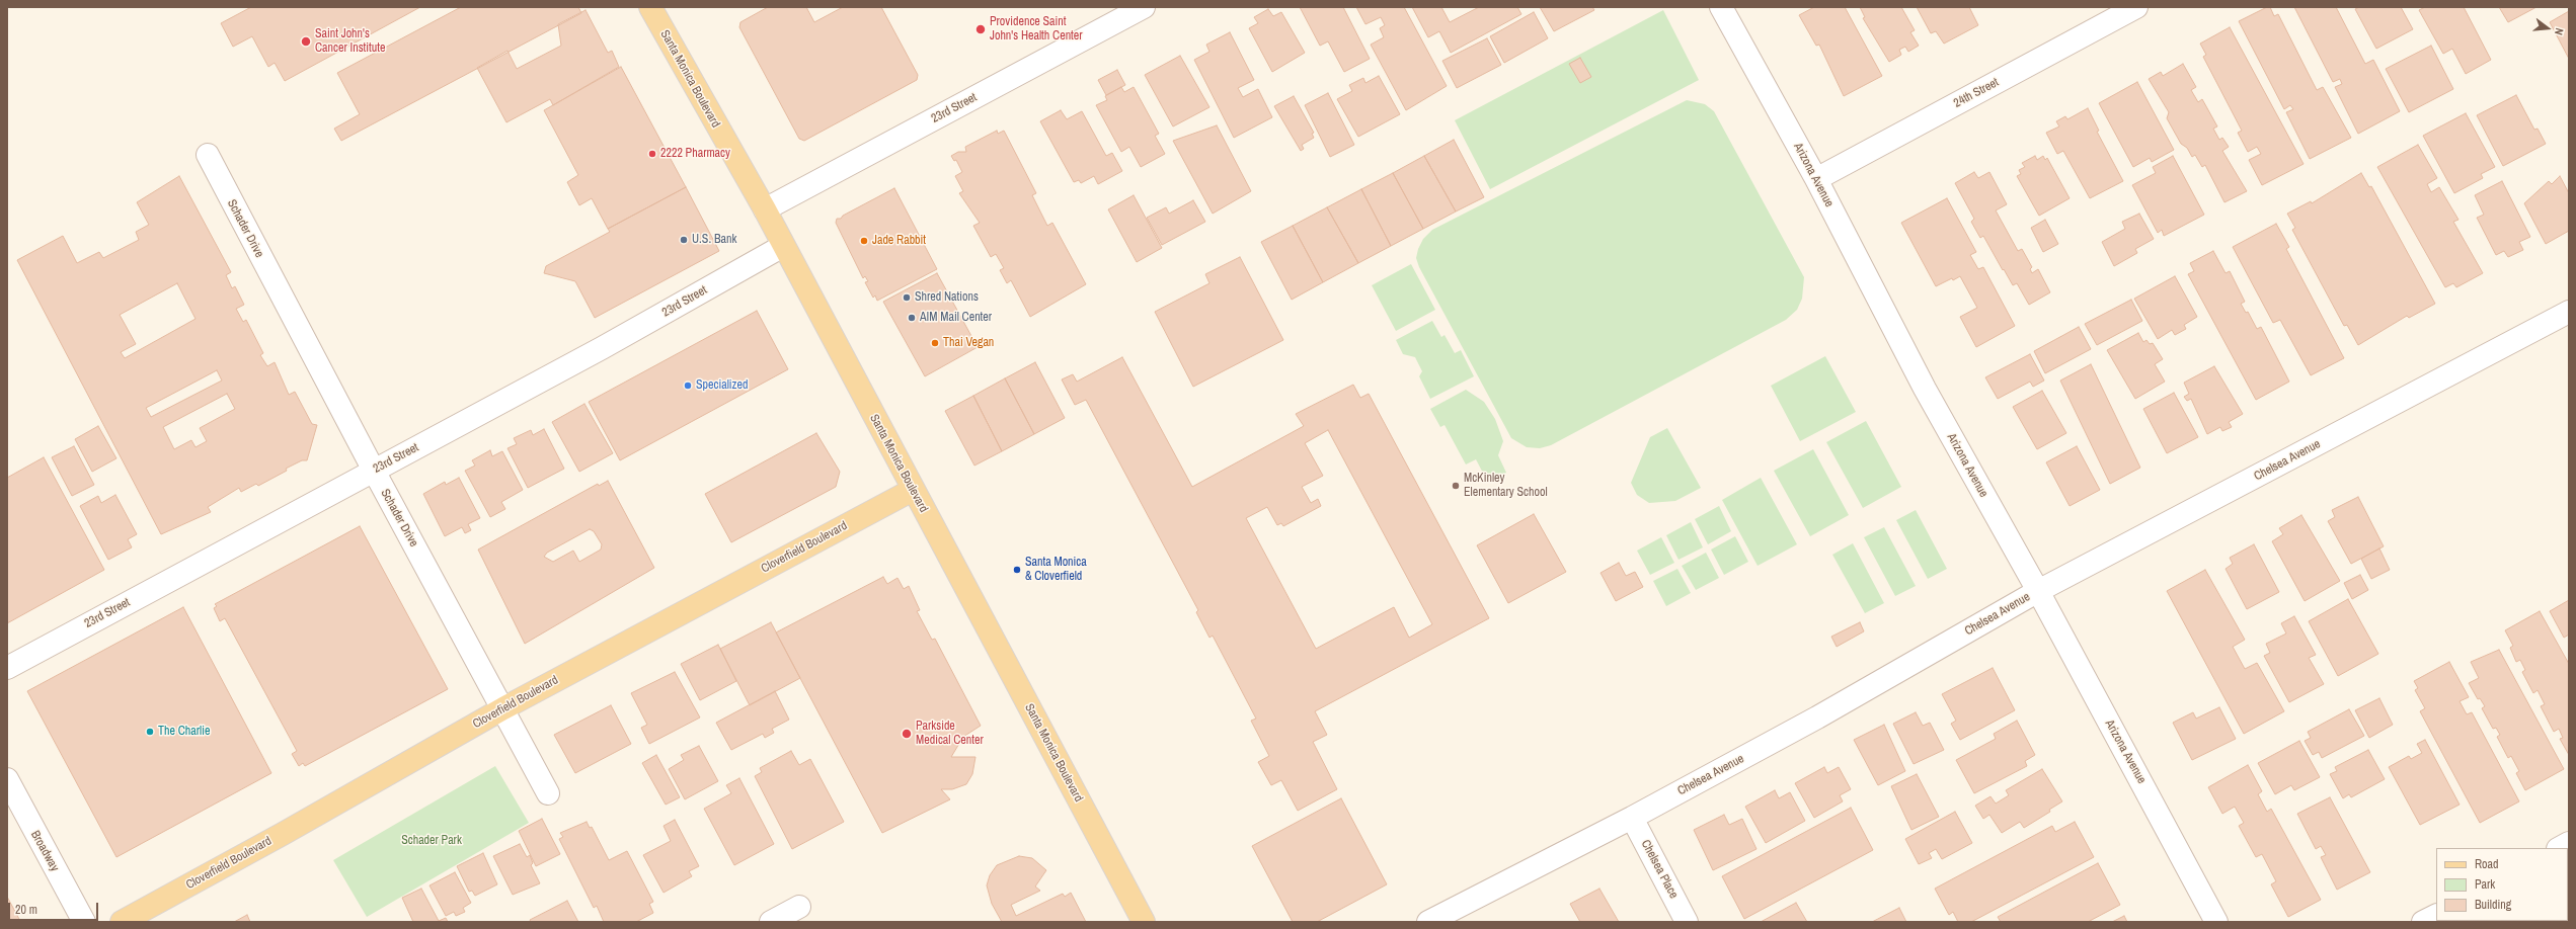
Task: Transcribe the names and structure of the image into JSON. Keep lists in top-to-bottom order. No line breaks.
{"streets":{"main road":["Santa Monica Boulevard","Cloverfield Boulevard"],"street":["24th Street","23rd Street","Arizona Avenue","Schader Drive","Chelsea Avenue","Broadway","Chelsea Place"]},"crossings":[["Santa Monica Boulevard","23rd Street"],["Santa Monica Boulevard","Cloverfield Boulevard"],["24th Street","Arizona Avenue"],["23rd Street","Schader Drive"],["Arizona Avenue","Chelsea Avenue"],["Schader Drive","Cloverfield Boulevard"],["Chelsea Avenue","Chelsea Place"]],"parks":["Schader Park"],"places":["Providence Saint John's Health Center","Saint John's Cancer Institute","2222 Pharmacy","U.S. Bank","Jade Rabbit","Shred Nations","AIM Mail Center","Thai Vegan","Specialized","McKinley Elementary School","Santa Monica & Cloverfield","The Charlie","Parkside Medical Center"],"legend":["Road","Park","Building"],"scale_bar":"20 m","north":"right"}
